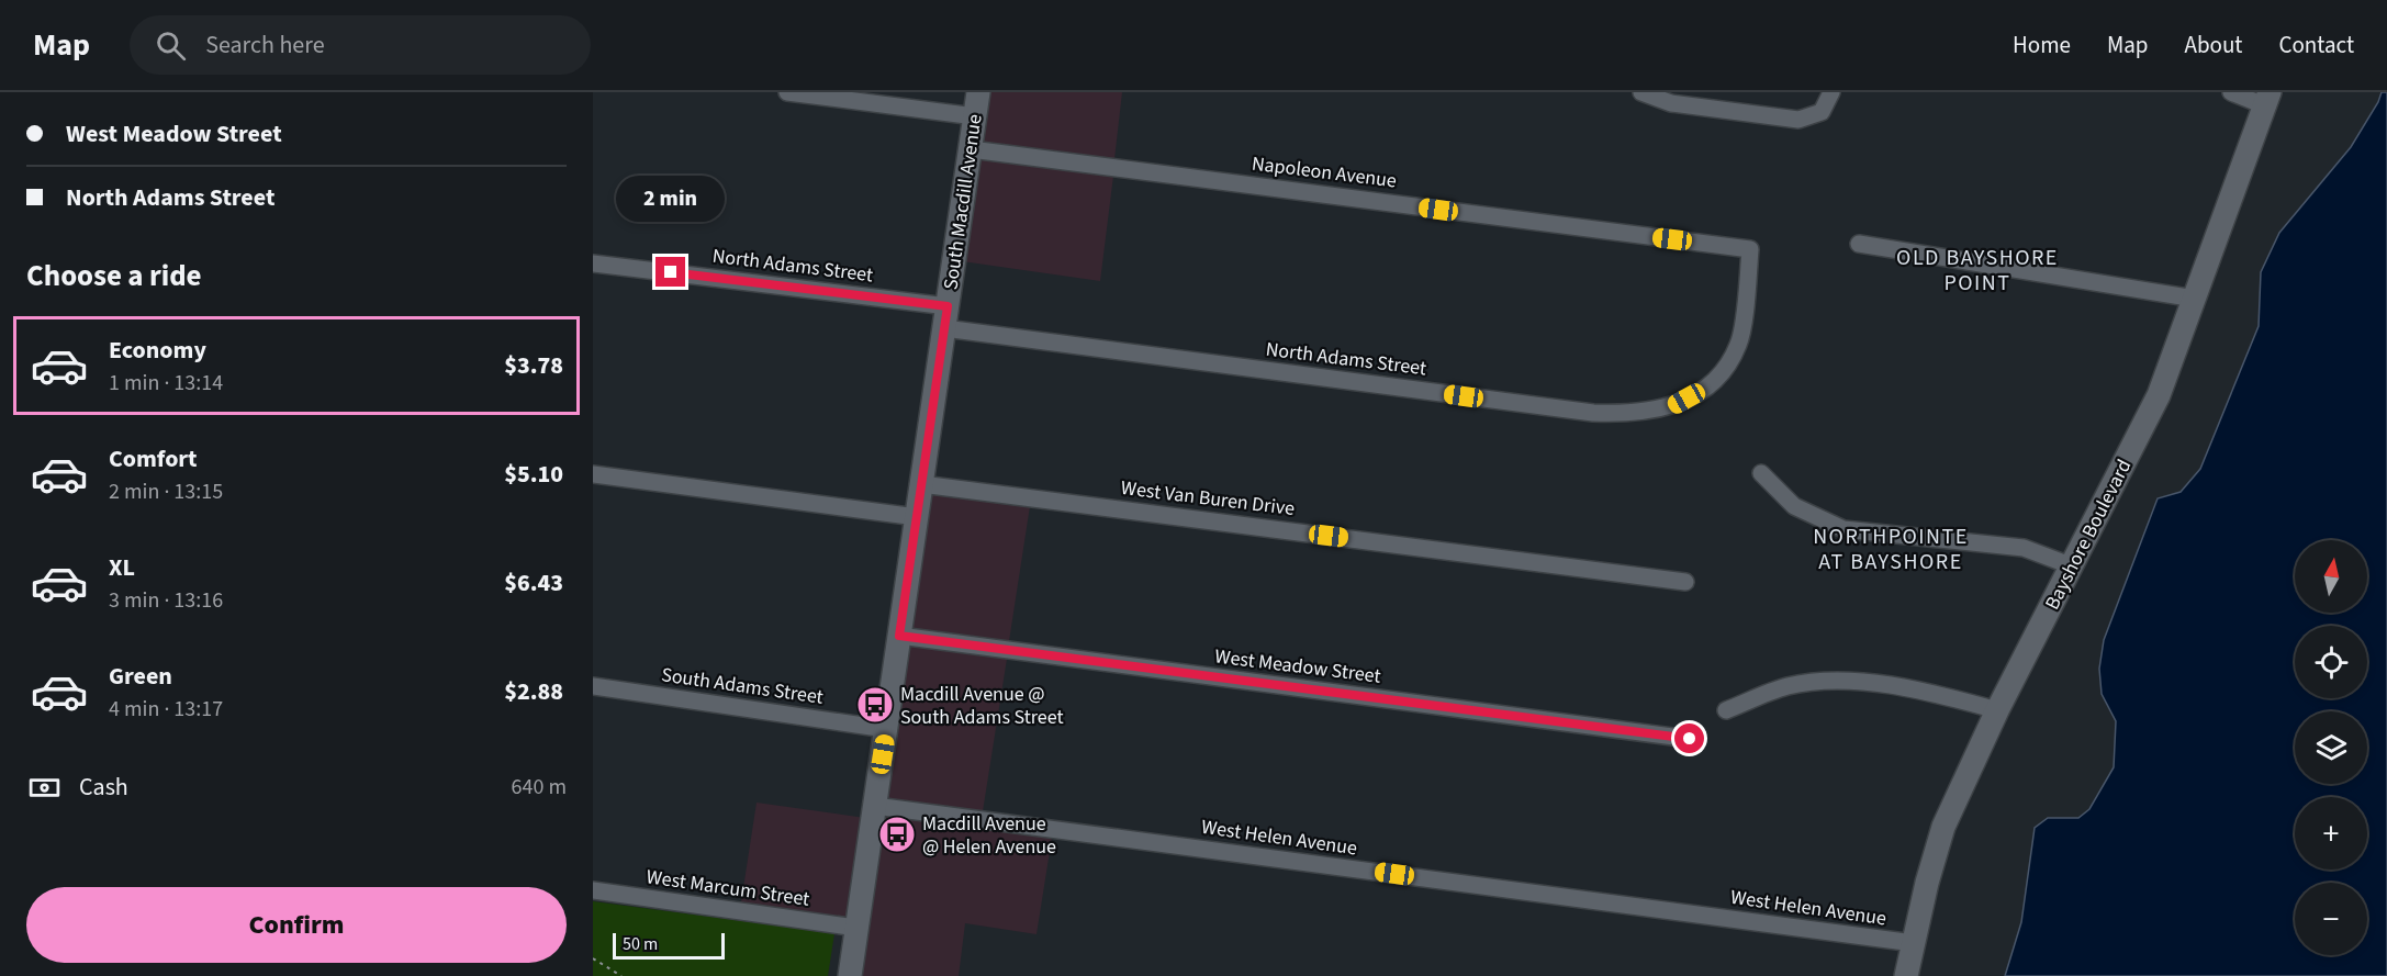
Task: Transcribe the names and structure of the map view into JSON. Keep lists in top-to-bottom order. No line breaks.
{"streets":{"street":["Napoleon Avenue","South Macdill Avenue","North Adams Street","West Van Buren Drive","Bayshore Boulevard","West Meadow Street","South Adams Street","West Helen Avenue","West Marcum Street"]},"crossings":[["Napoleon Avenue","South Macdill Avenue"],["Napoleon Avenue","North Adams Street"],["South Macdill Avenue","North Adams Street"],["South Macdill Avenue","West Van Buren Drive"],["South Macdill Avenue","West Meadow Street"],["South Macdill Avenue","South Adams Street"],["South Macdill Avenue","West Helen Avenue"],["South Macdill Avenue","West Marcum Street"],["Bayshore Boulevard","West Helen Avenue"]],"districts":["OLD BAYSHORE POINT","NORTHPOINTE AT BAYSHORE"],"places":{"bus stop":["Macdill Avenue @ South Adams Street","Macdill Avenue @ Helen Avenue"]},"scale_bar":"50 m","north":"top","page":{"header":"Map","search":"Search here","nav":["Home","Map","About","Contact"],"banner":["West Meadow Street","North Adams Street"],"bubble":"2 min","heading":"Choose a ride","list":[{"name":"Economy","note":"1 min · 13:14","value":"$3.78"},{"name":"Comfort","note":"2 min · 13:15","value":"$5.10"},{"name":"XL","note":"3 min · 13:16","value":"$6.43"},{"name":"Green","note":"4 min · 13:17","value":"$2.88"}],"map_buttons":["+","−"],"pay":["Cash","640 m"],"buttons":"Confirm","scale":"50 m"}}
